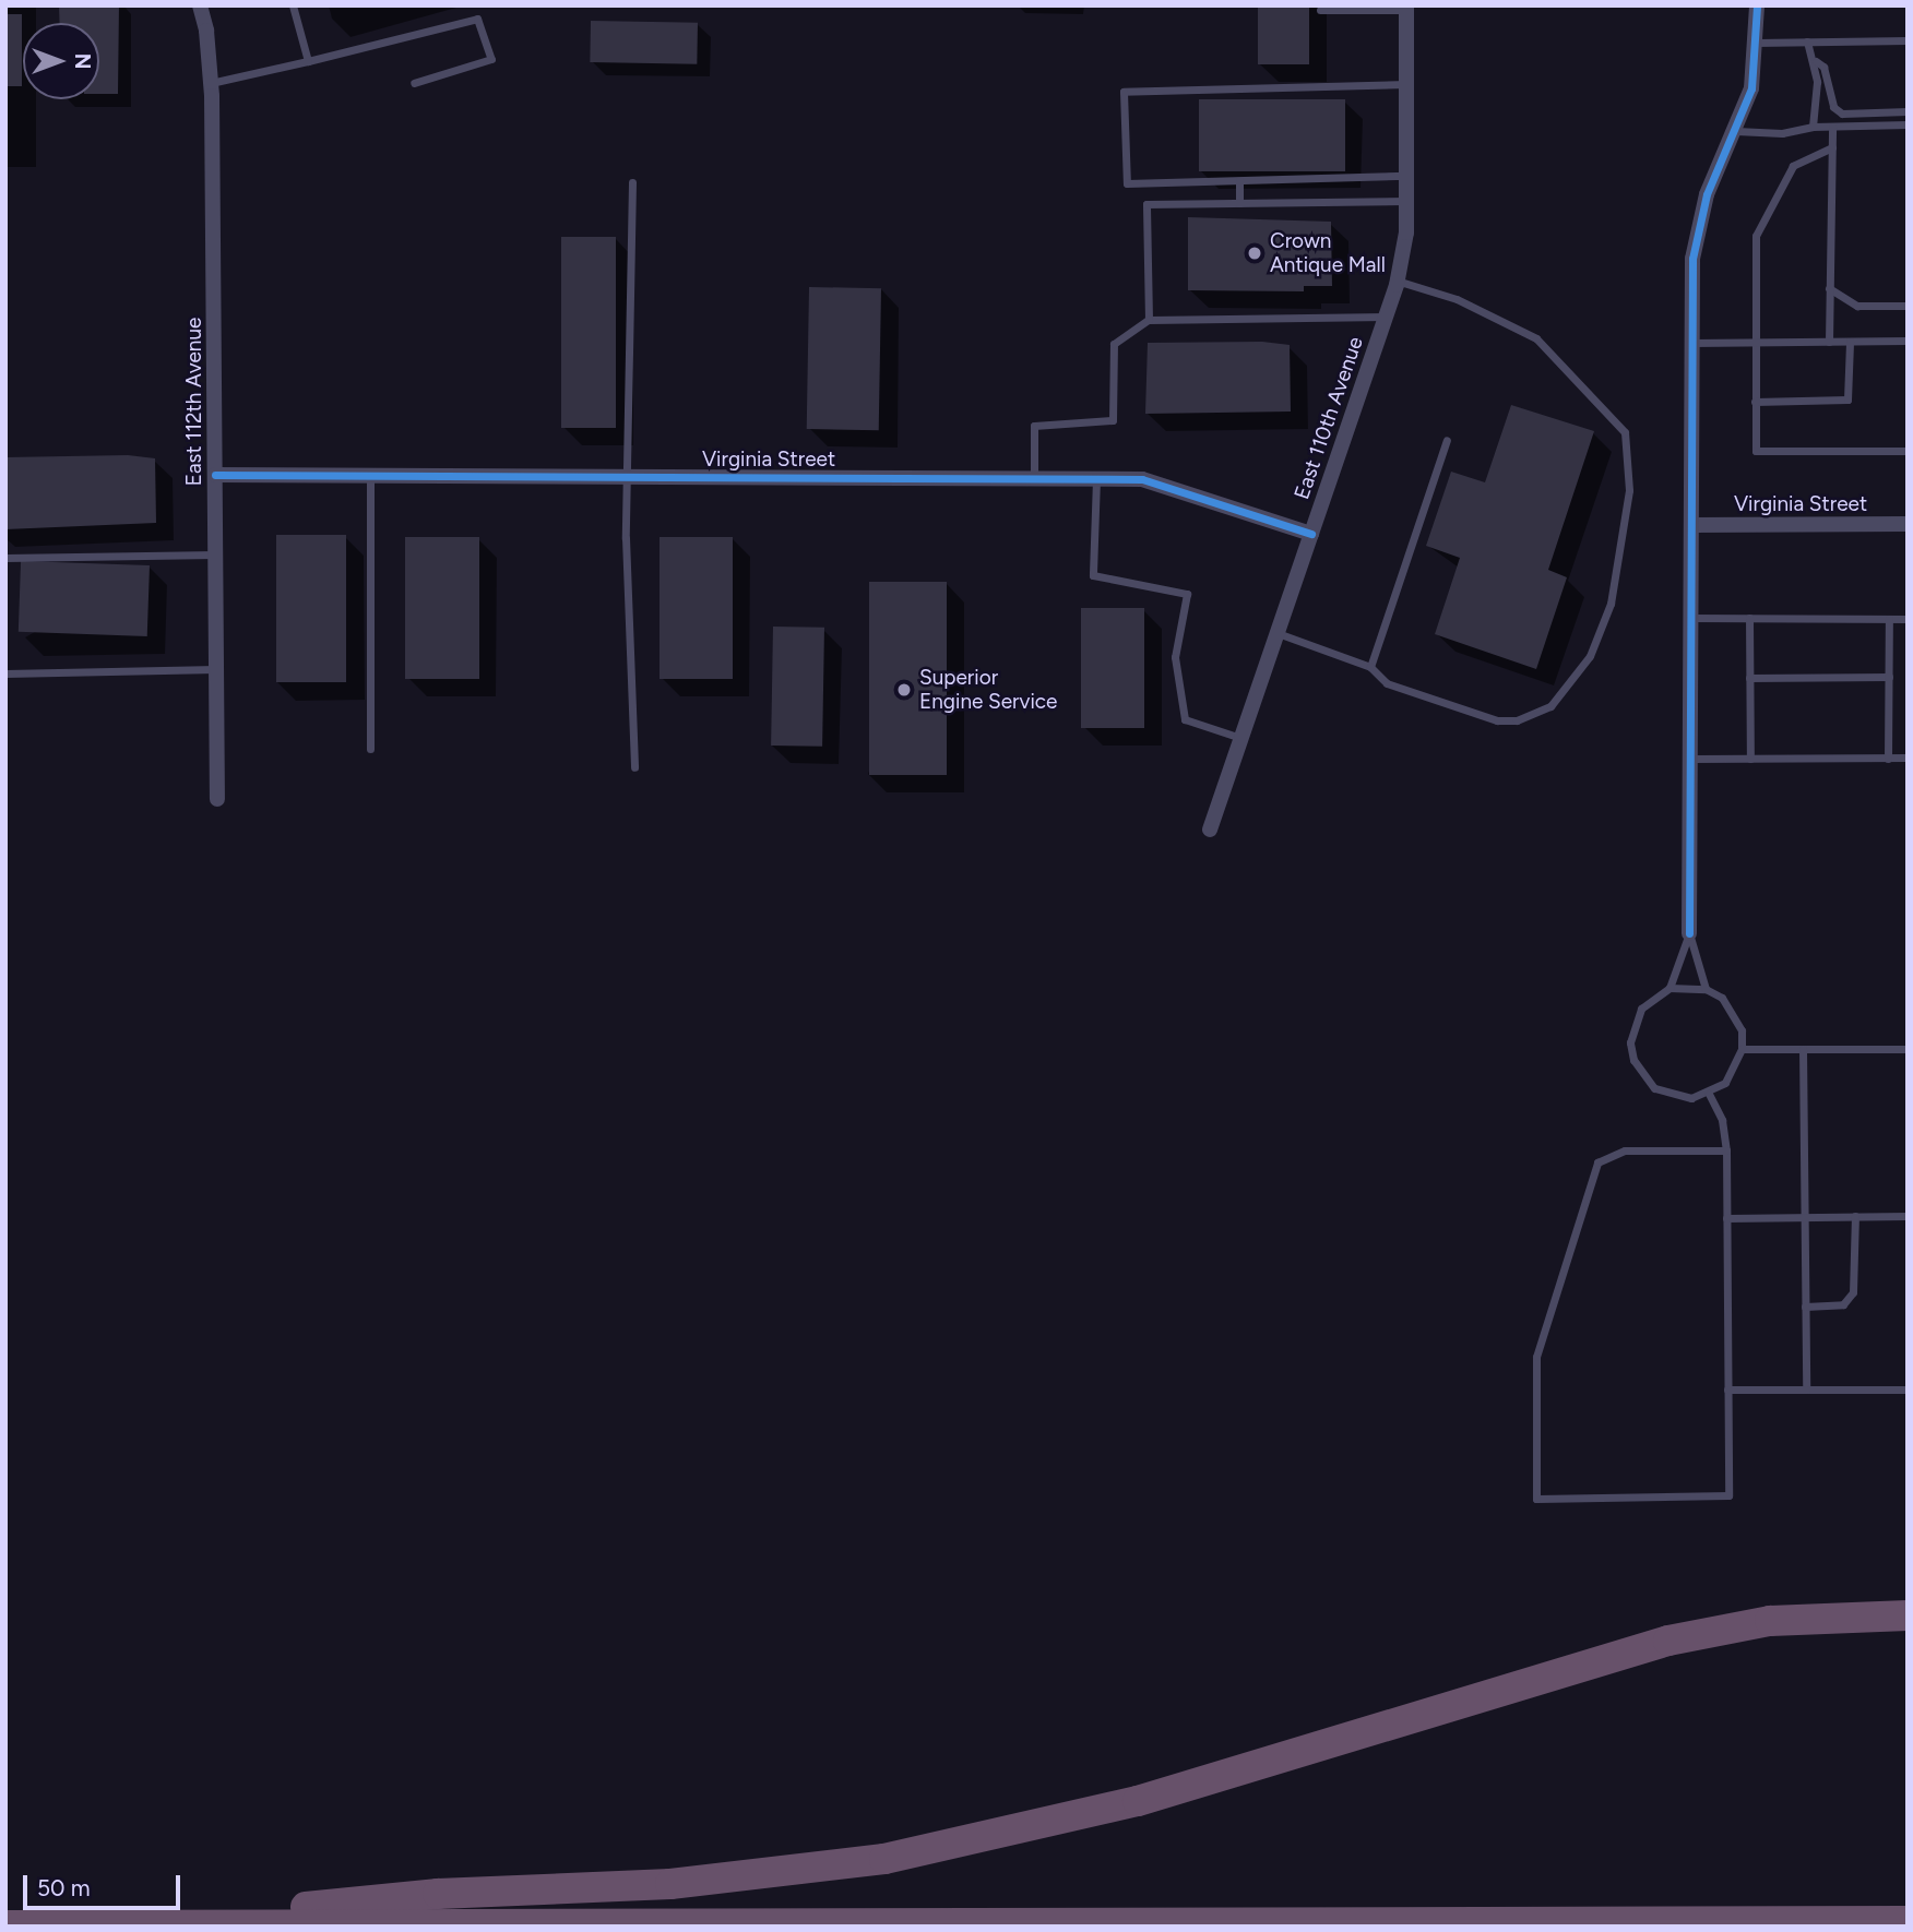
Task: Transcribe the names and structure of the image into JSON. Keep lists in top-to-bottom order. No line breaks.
{"streets":{"street":["East 112th Avenue","East 110th Avenue","Virginia Street"]},"crossings":[["East 112th Avenue","Virginia Street"],["East 110th Avenue","Virginia Street"]],"places":["Crown Antique Mall","Superior Engine Service"],"scale_bar":"50 m","north":"right"}
